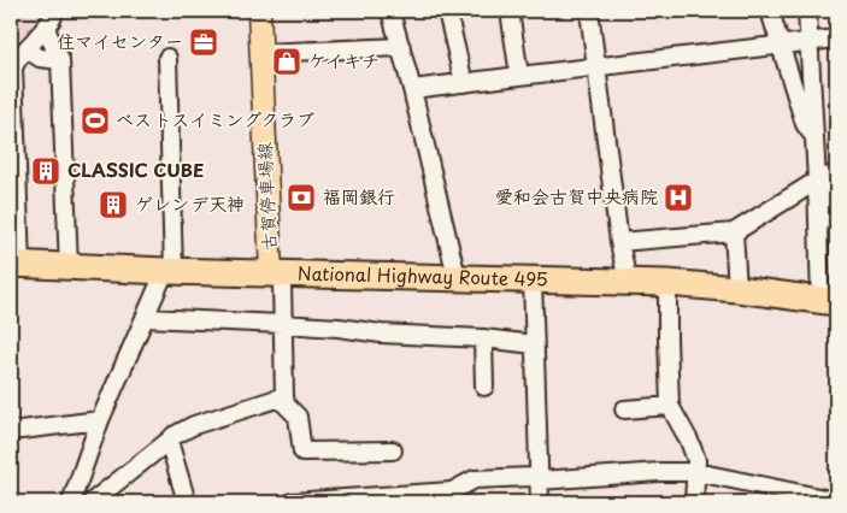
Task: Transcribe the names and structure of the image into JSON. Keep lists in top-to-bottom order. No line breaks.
{"streets":{"highway":["National Highway Route 495"],"main road":["古賀停車場線"]},"crossings":[["古賀停車場線","National Highway Route 495"]],"places":{"office":["住マイセンター"],"shop":["ケイキチ"],"sports":["ベストスイミングクラブ"],"building":["CLASSIC CUBE","ゲレンデ天神"],"bank":["福岡銀行"],"hospital":["愛和会古賀中央病院"]}}
